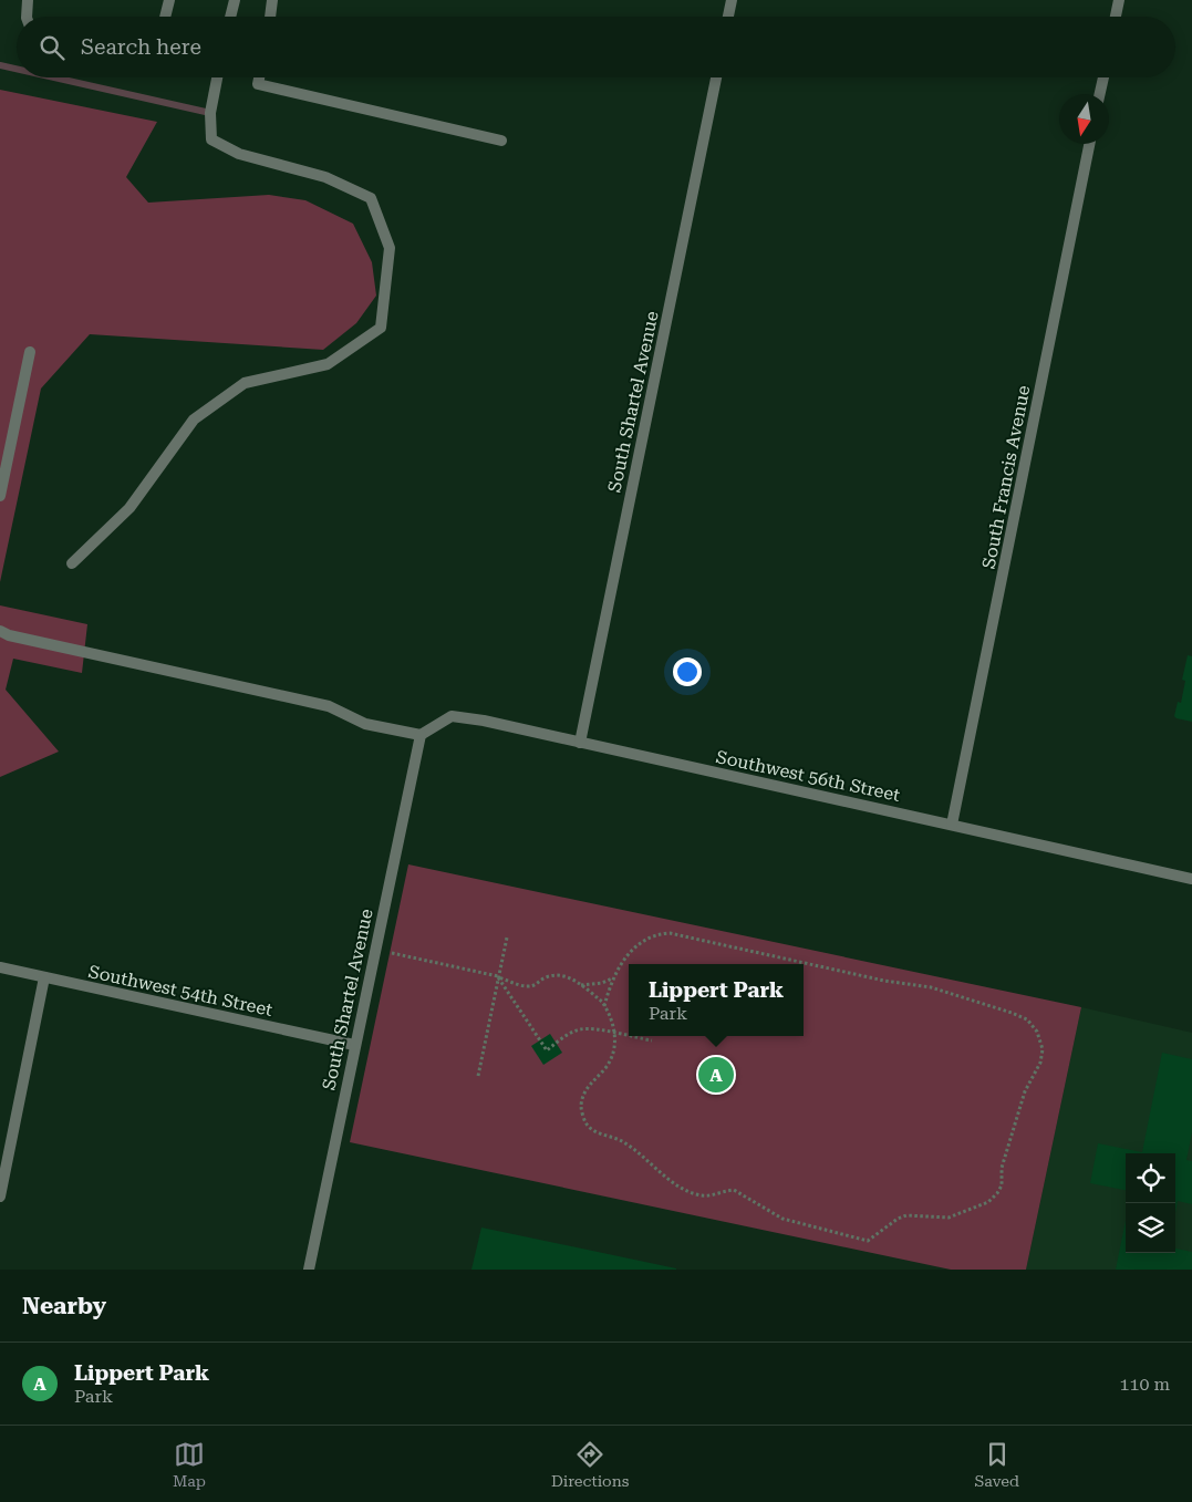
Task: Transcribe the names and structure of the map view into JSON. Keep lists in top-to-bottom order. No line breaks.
{"streets":{"street":["South Shartel Avenue","South Francis Avenue","Southwest 56th Street","Southwest 54th Street"]},"crossings":[["South Shartel Avenue","Southwest 56th Street"],["South Shartel Avenue","Southwest 54th Street"],["South Francis Avenue","Southwest 56th Street"]],"north":"bottom","page":{"search":"Search here","popup":["Lippert Park","Park"],"pins":"A","heading":"Nearby","list":[{"mark":"A","name":"Lippert Park","note":"Park","value":"110 m"}],"nav":["Map","Directions","Saved"]}}
